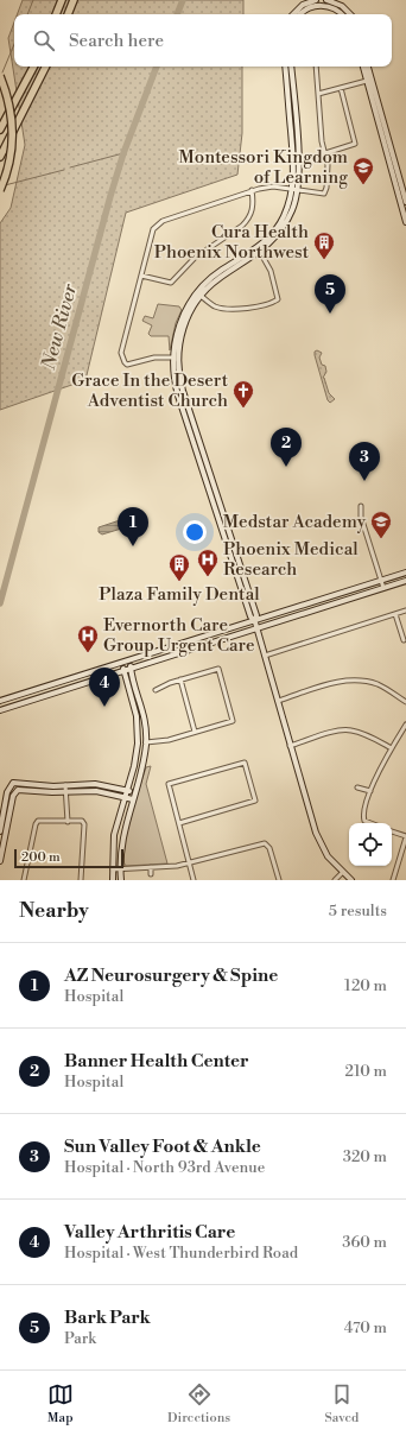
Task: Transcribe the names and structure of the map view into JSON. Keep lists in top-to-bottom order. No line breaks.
{"water":["New River"],"places":{"school or university":["Montessori Kingdom of Learning","Medstar Academy"],"building":["Cura Health Phoenix Northwest","Plaza Family Dental"],"church":["Grace In the Desert Adventist Church"],"hospital":["Phoenix Medical Research","Evernorth Care Group Urgent Care"]},"scale_bar":"200 m","page":{"search":"Search here","pins":["5","2","3","1","4"],"scale":"200 m","heading":["Nearby","5 results"],"list":[{"mark":"1","name":"AZ Neurosurgery & Spine","note":"Hospital","value":"120 m"},{"mark":"2","name":"Banner Health Center","note":"Hospital","value":"210 m"},{"mark":"3","name":"Sun Valley Foot & Ankle","note":"Hospital · North 93rd Avenue","value":"320 m"},{"mark":"4","name":"Valley Arthritis Care","note":"Hospital · West Thunderbird Road","value":"360 m"},{"mark":"5","name":"Bark Park","note":"Park","value":"470 m"}],"nav":["Map","Directions","Saved"]}}
